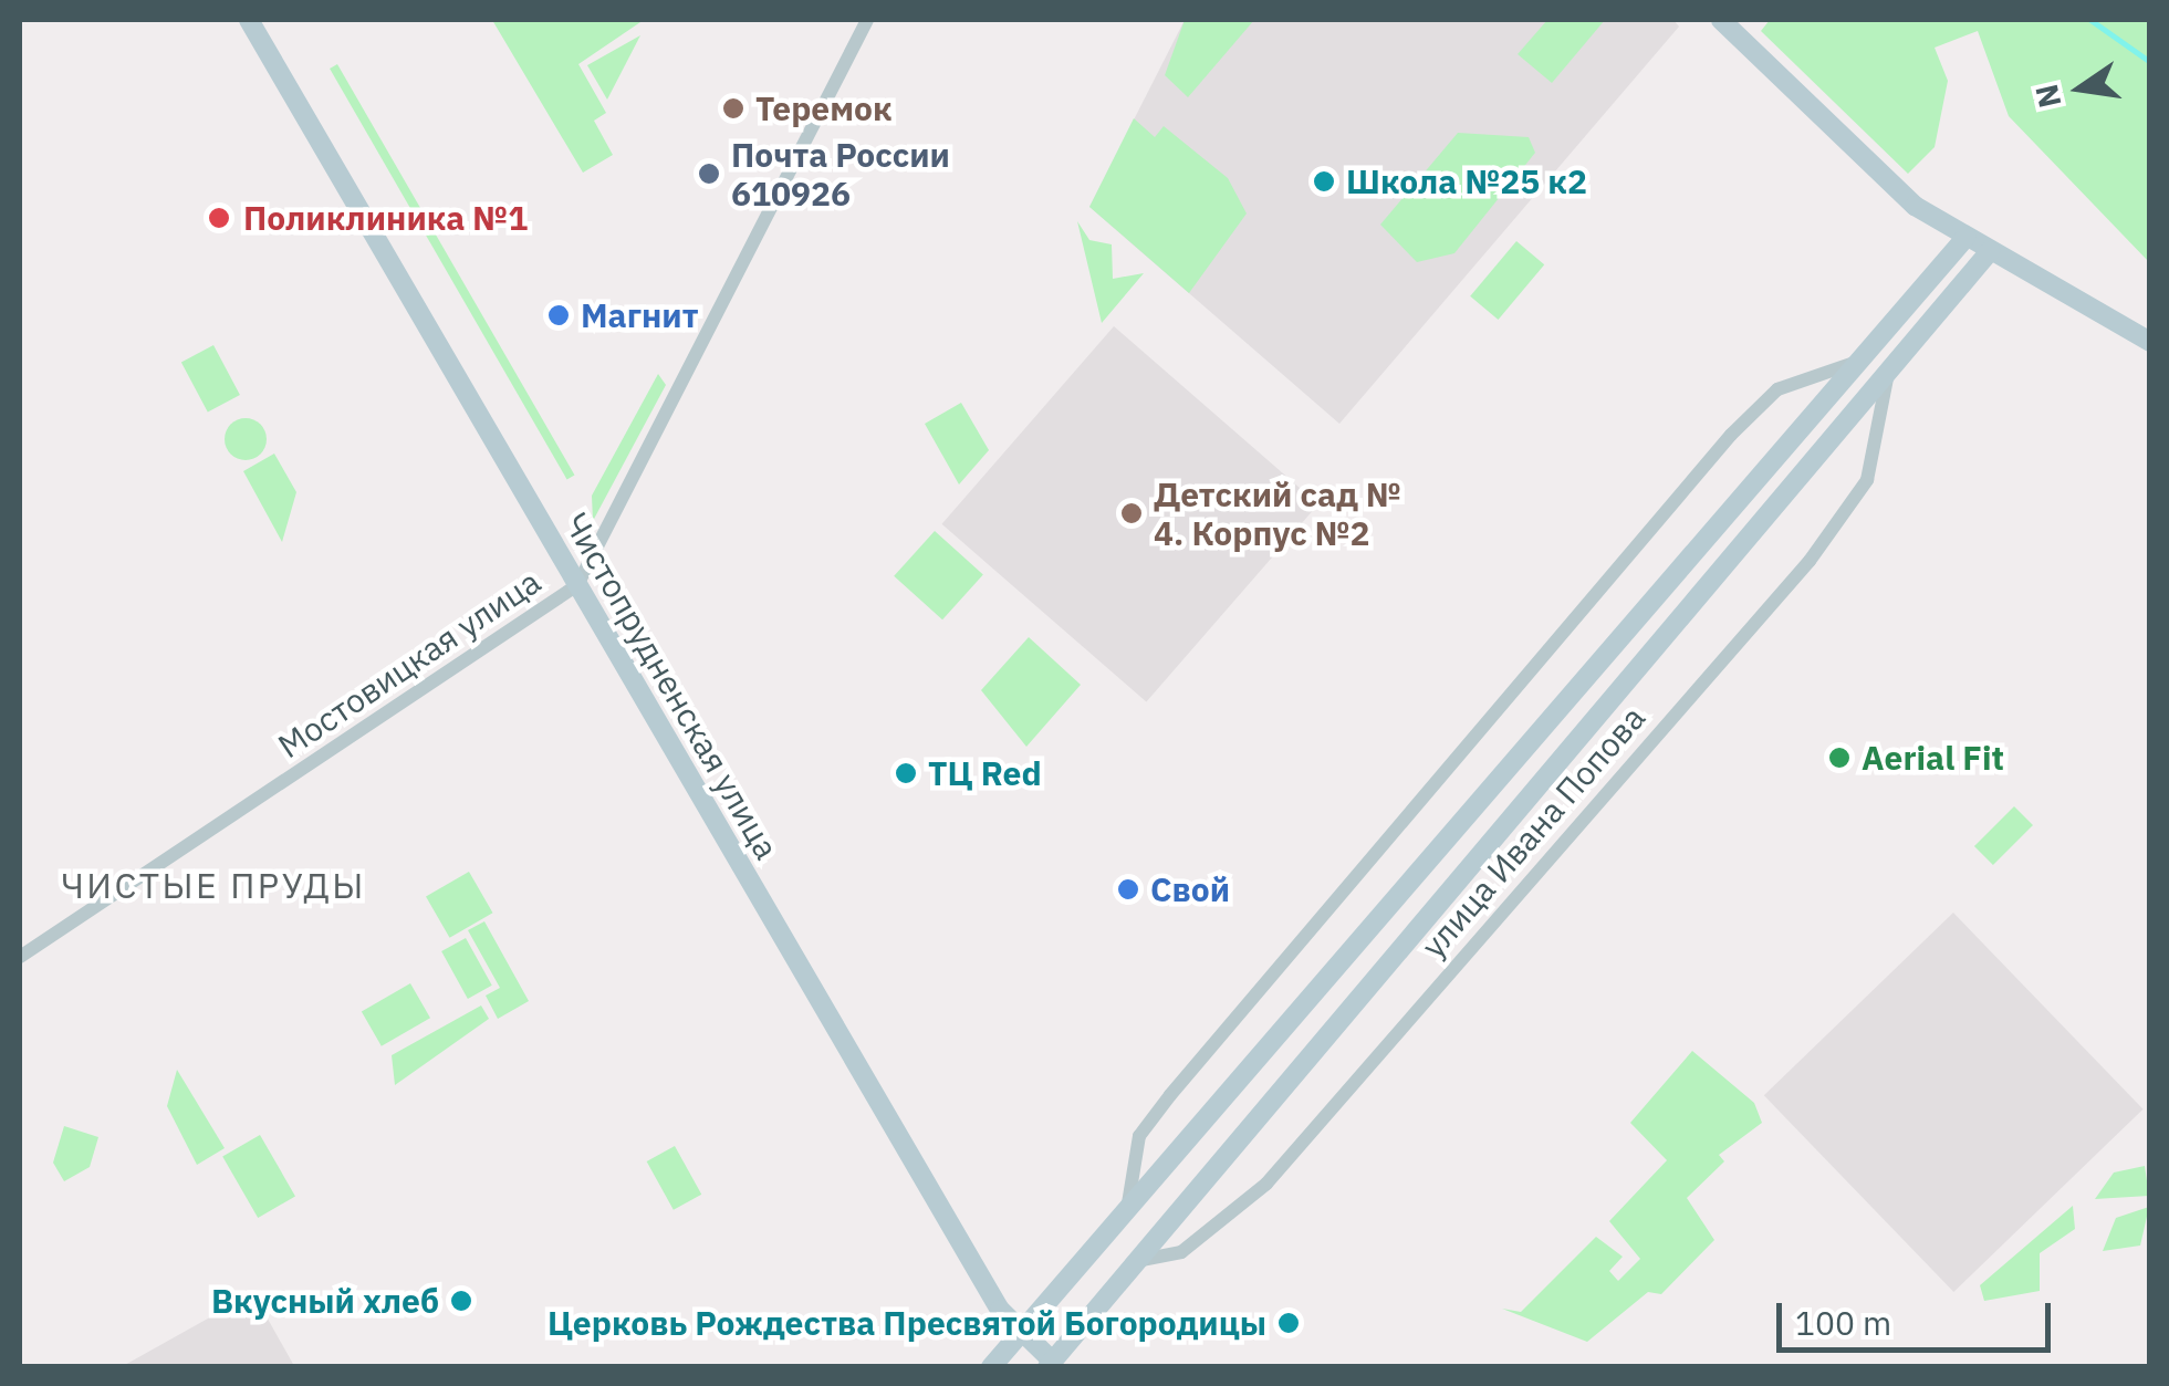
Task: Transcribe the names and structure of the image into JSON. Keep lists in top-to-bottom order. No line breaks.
{"streets":{"main road":["Чистопрудненская улица","улица Ивана Попова"],"street":["Мостовицкая улица"]},"crossings":[["Мостовицкая улица","Чистопрудненская улица"],["Чистопрудненская улица","улица Ивана Попова"]],"districts":["ЧИСТЫЕ ПРУДЫ"],"places":["Теремок","Почта России 610926","Школа №25 к2","Поликлиника №1","Магнит","Детский сад № 4. Корпус №2","Aerial Fit","ТЦ Red","Свой","Вкусный хлеб","Церковь Рождества Пресвятой Богородицы"],"scale_bar":"100 m","north":"left"}
